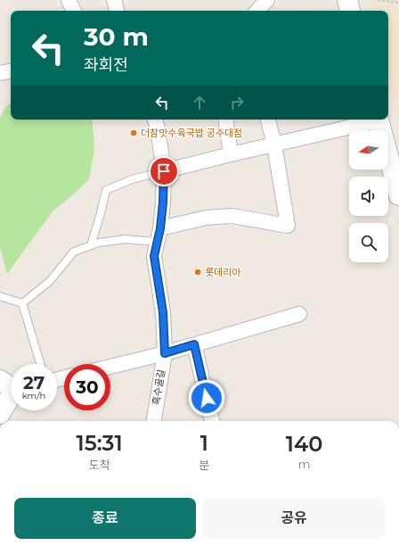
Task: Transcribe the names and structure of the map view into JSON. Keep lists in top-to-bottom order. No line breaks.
{"streets":{"street":["흑수골길"]},"places":["더참맛수육국밥 공주대점","롯데리아"],"north":"left","page":{"turn":["30 m","좌회전"],"speed":"27 km/h","limit":"30","eta":["15:31","도착","1","분","140","m"],"buttons":["종료","공유"]}}
